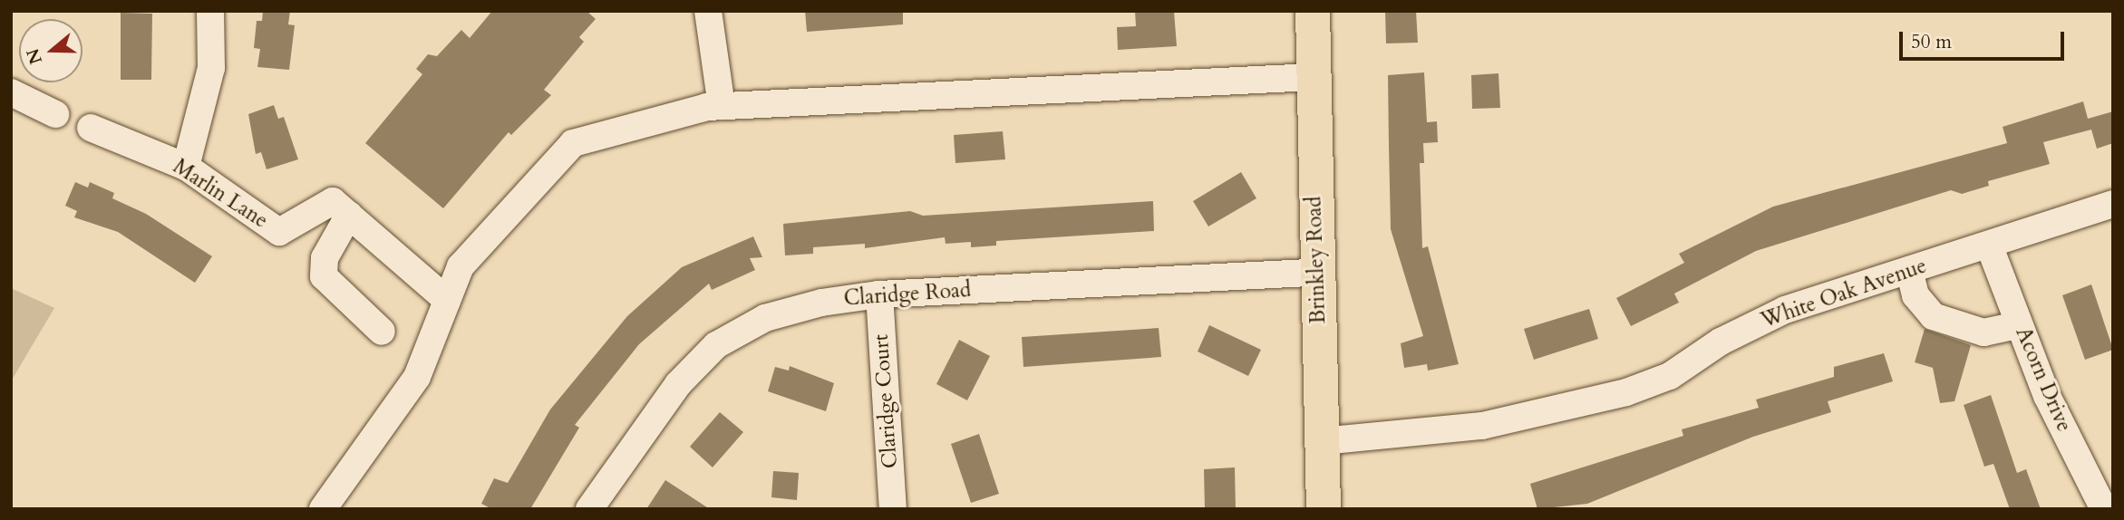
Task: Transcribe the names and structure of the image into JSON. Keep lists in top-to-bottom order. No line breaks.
{"streets":{"main road":["Brinkley Road"],"street":["Marlin Lane","White Oak Avenue","Claridge Road","Acorn Drive","Claridge Court"]},"crossings":[["Brinkley Road","White Oak Avenue"],["Brinkley Road","Claridge Road"],["White Oak Avenue","Acorn Drive"],["Claridge Road","Claridge Court"]],"scale_bar":"50 m","north":"left"}
